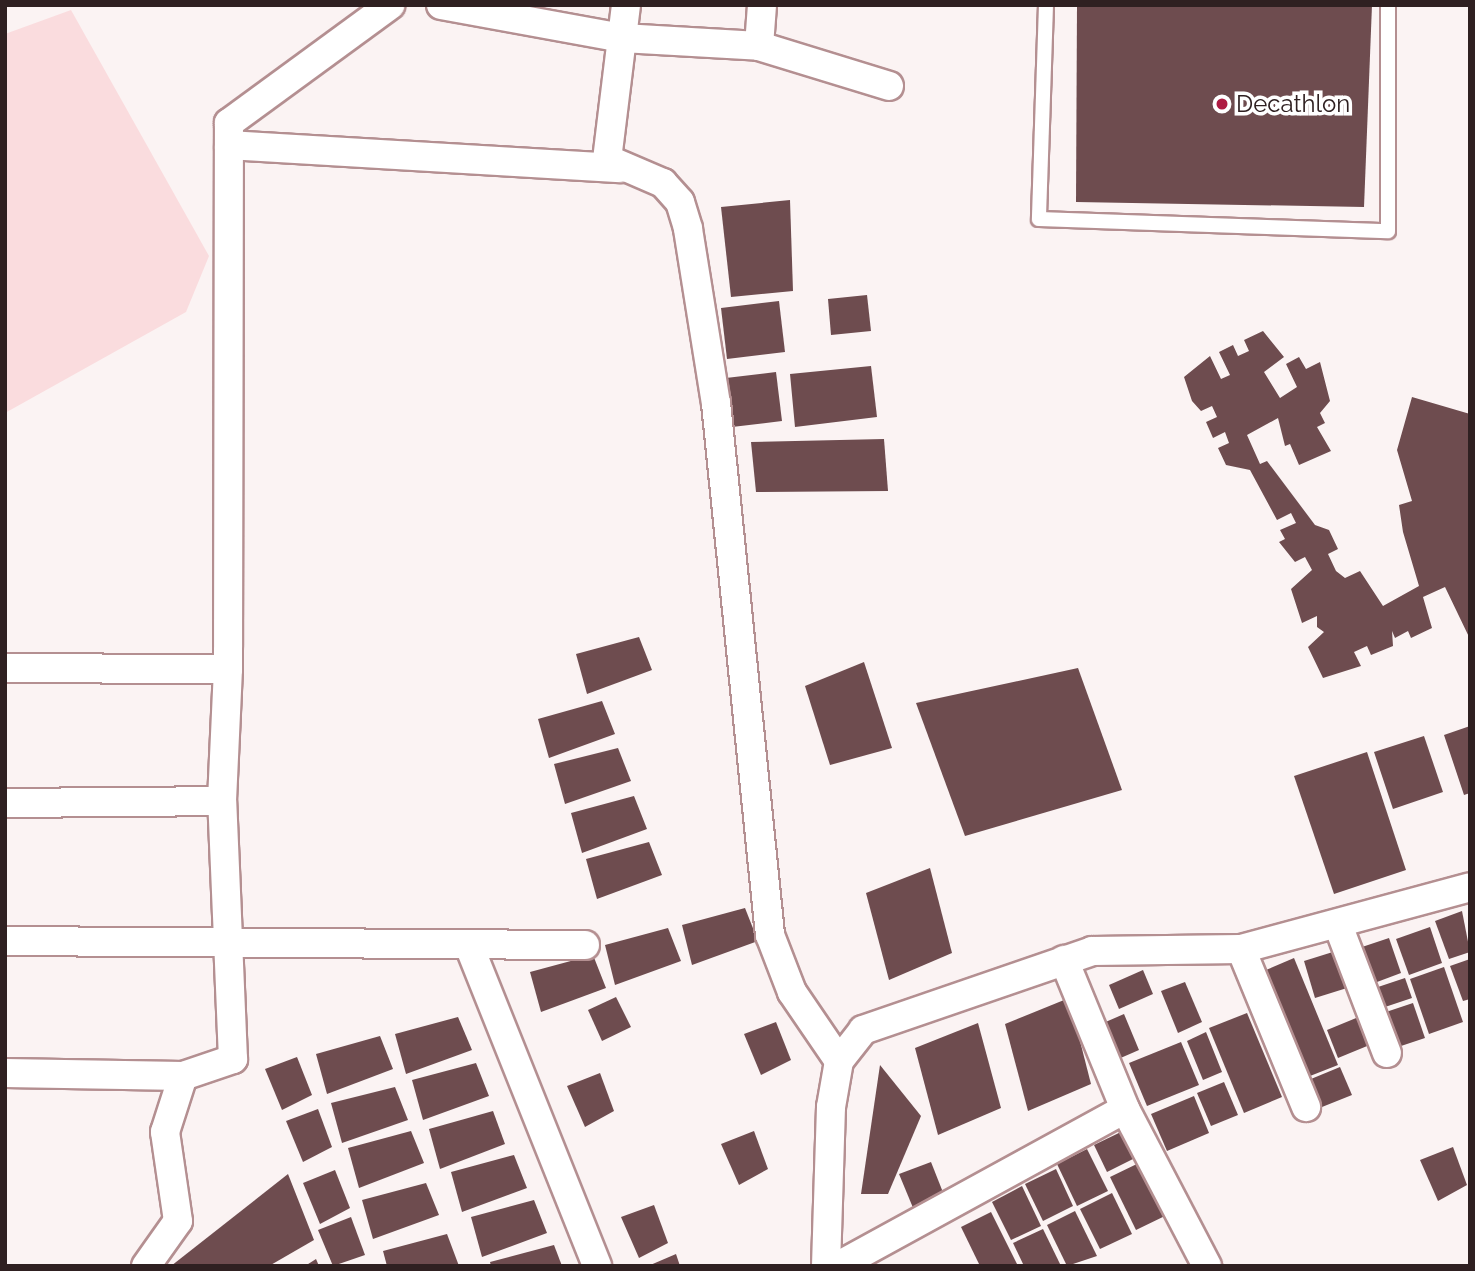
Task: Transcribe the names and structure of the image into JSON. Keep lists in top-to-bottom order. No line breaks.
{"places":["Decathlon"]}
